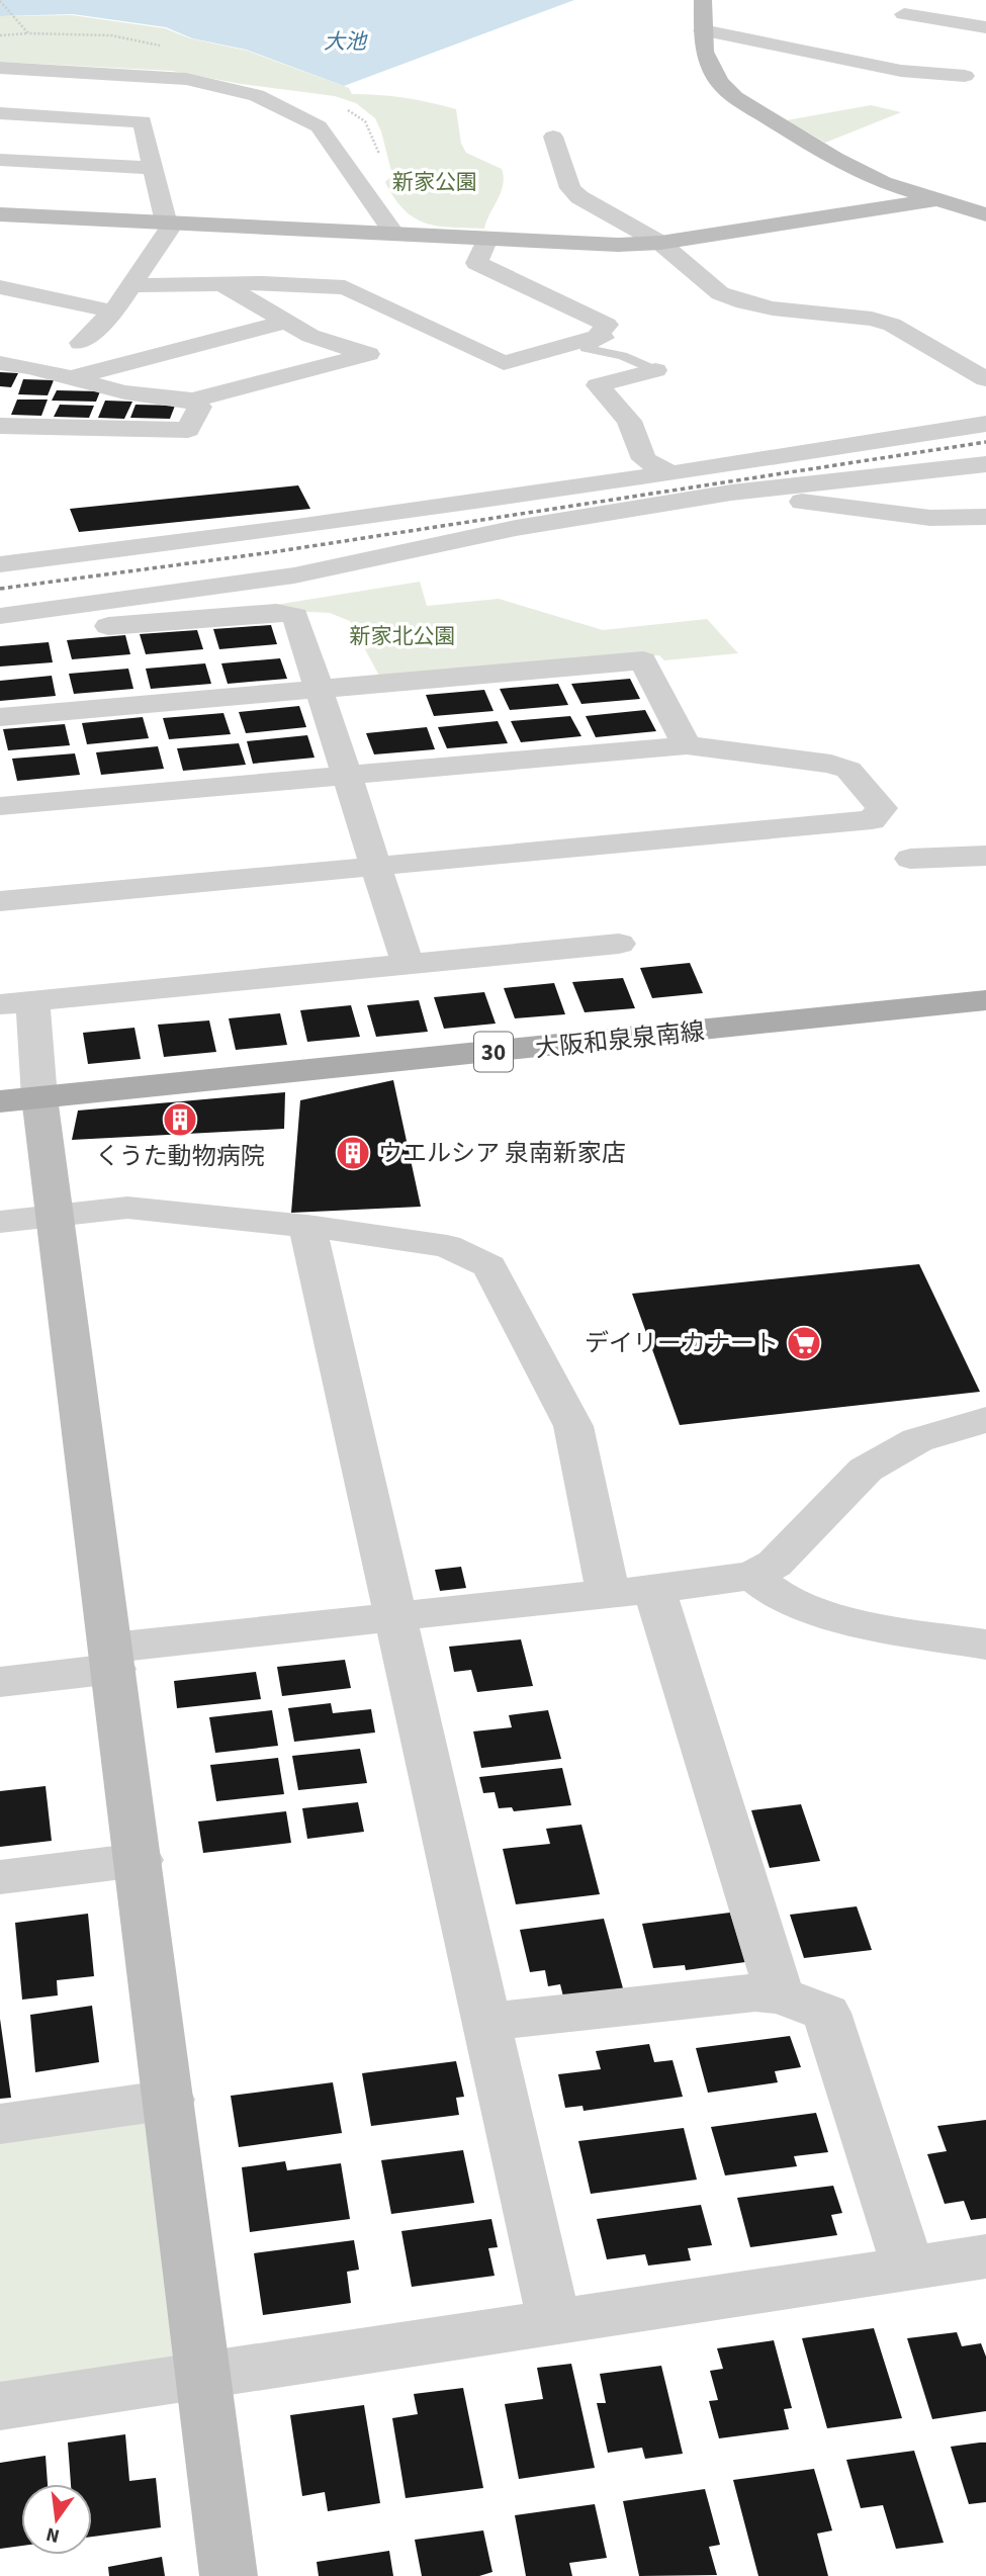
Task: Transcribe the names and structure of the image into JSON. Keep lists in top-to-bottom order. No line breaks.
{"streets":{"main road":["大阪和泉泉南線","30"]},"water":["大池"],"parks":["新家公園","新家北公園"],"places":{"building":["くうた動物病院","ウエルシア 泉南新家店"],"supermarket":["デイリーカナート"]},"north":"bottom"}
